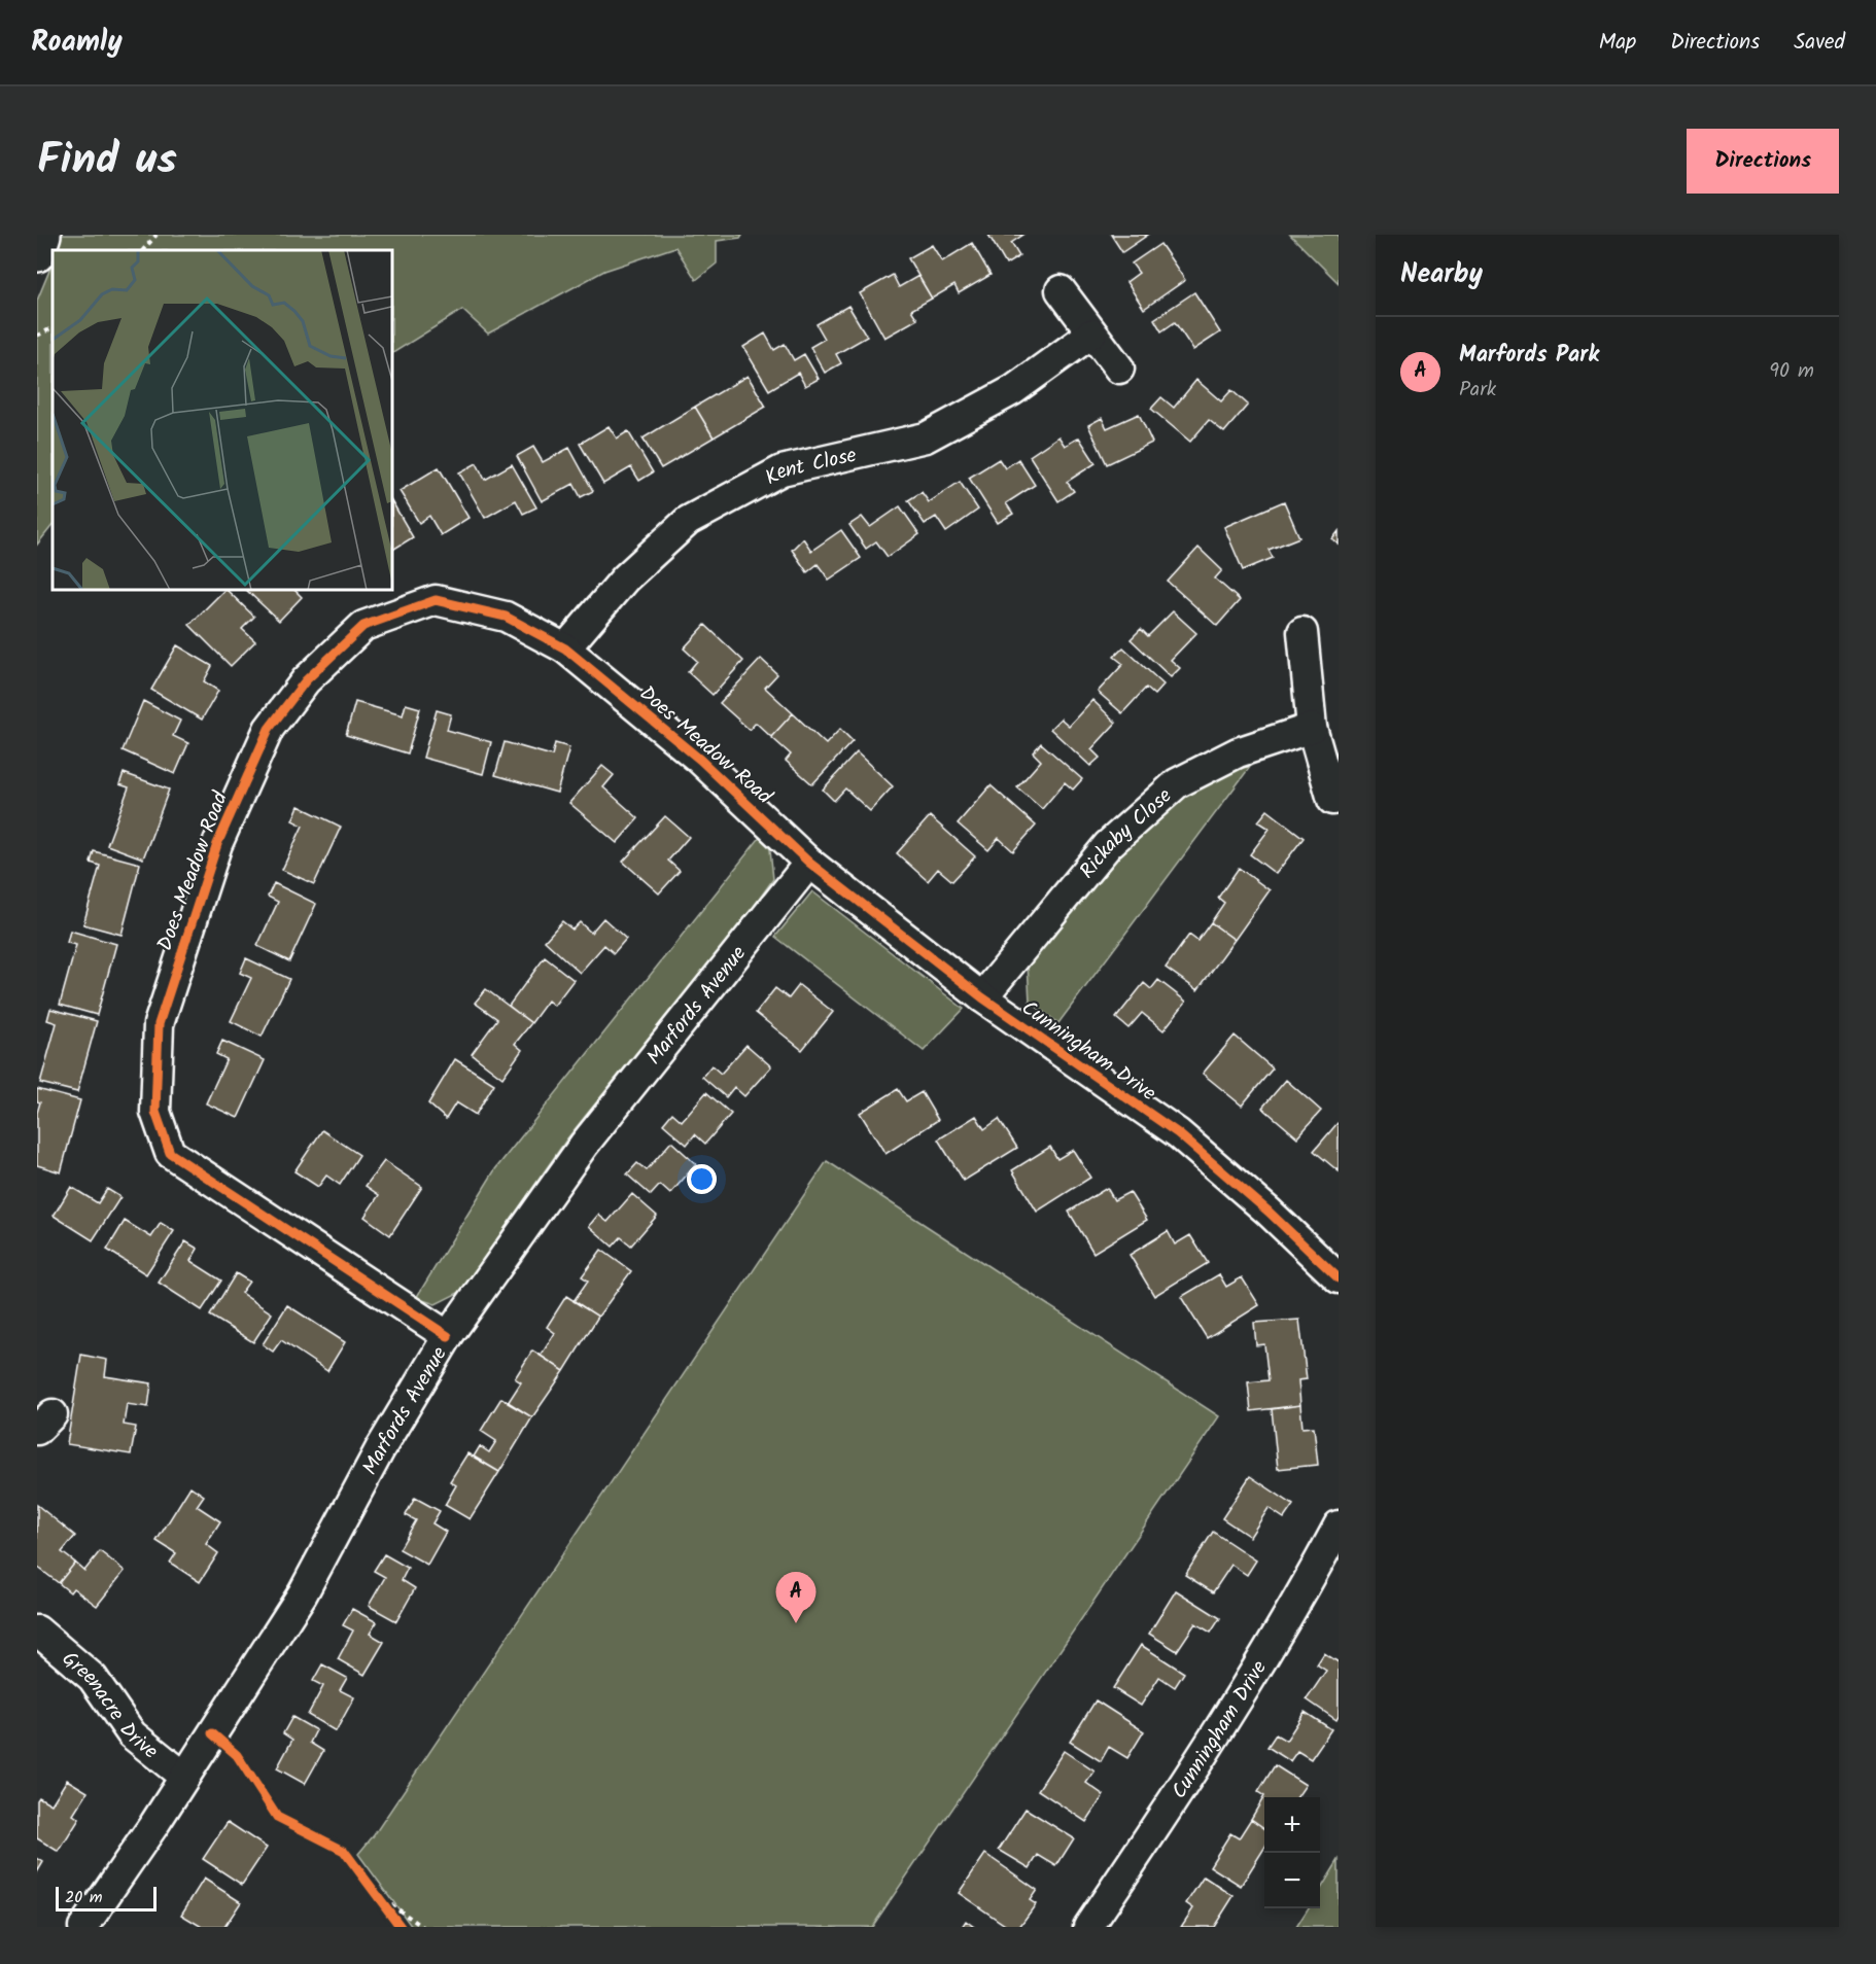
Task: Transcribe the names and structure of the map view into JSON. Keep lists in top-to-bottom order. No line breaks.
{"streets":{"street":["Kent Close","Does Meadow Road","Rickaby Close","Marfords Avenue","Cunningham Drive","Greenacre Drive"]},"crossings":[["Kent Close","Does Meadow Road"],["Does Meadow Road","Marfords Avenue"],["Does Meadow Road","Cunningham Drive"],["Rickaby Close","Cunningham Drive"],["Marfords Avenue","Cunningham Drive"],["Marfords Avenue","Greenacre Drive"]],"scale_bar":"20 m","page":{"header":"Roamly","nav":["Map","Directions","Saved"],"title":"Find us","buttons":"Directions","heading":"Nearby","list":[{"mark":"A","name":"Marfords Park","note":"Park","value":"90 m"}],"pins":"A","map_buttons":["+","−"],"scale":"20 m"}}
